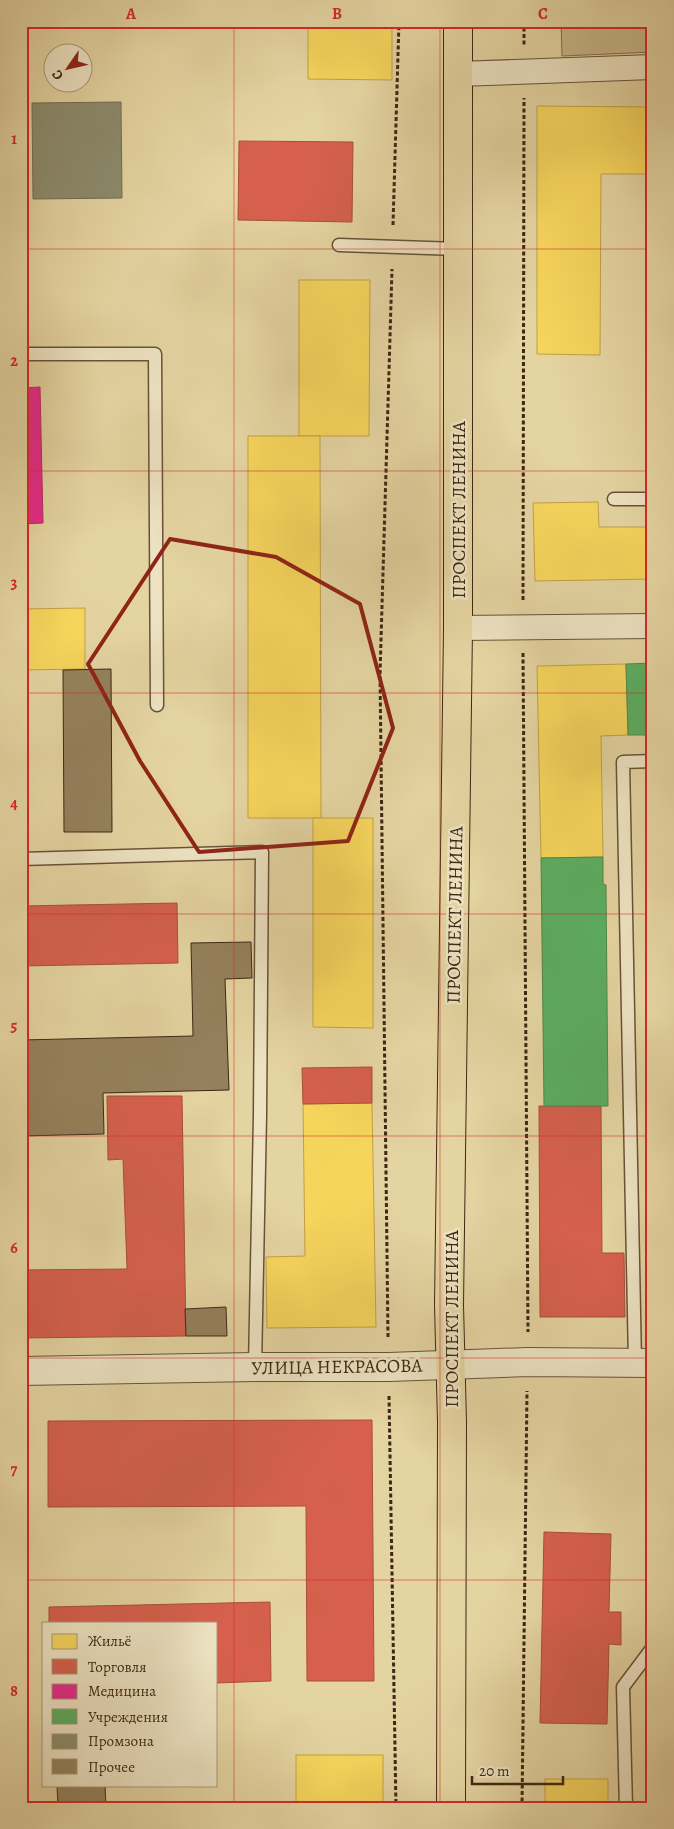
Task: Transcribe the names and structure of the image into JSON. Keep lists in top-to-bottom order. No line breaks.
{"streets":{"main road":["ПРОСПЕКТ ЛЕНИНА"],"street":["УЛИЦА НЕКРАСОВА"]},"crossings":[["ПРОСПЕКТ ЛЕНИНА","УЛИЦА НЕКРАСОВА"]],"legend":["Жильё","Торговля","Медицина","Учреждения","Промзона","Прочее"],"scale_bar":"20 m","north":"bottom left","grid":{"columns":["A","B","C"],"rows":["1","2","3","4","5","6","7","8"]}}
